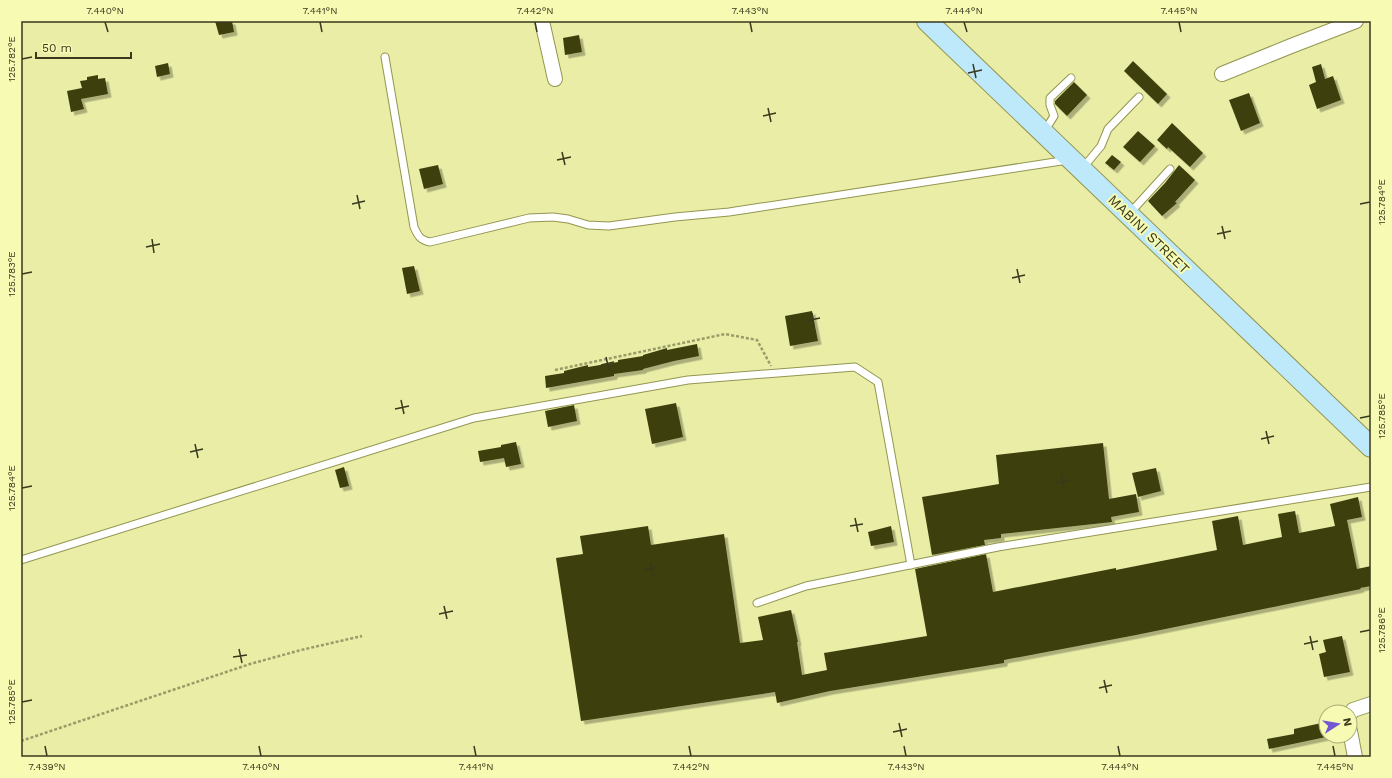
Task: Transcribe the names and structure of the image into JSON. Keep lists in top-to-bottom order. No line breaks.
{"streets":{"main road":["MABINI STREET"]},"scale_bar":"50 m","north":"right","coordinates":["7.440°N","7.441°N","7.442°N","7.443°N","7.444°N","7.445°N","125.782°E","125.784°E","125.783°E","125.785°E","125.786°E","7.439°N"]}
